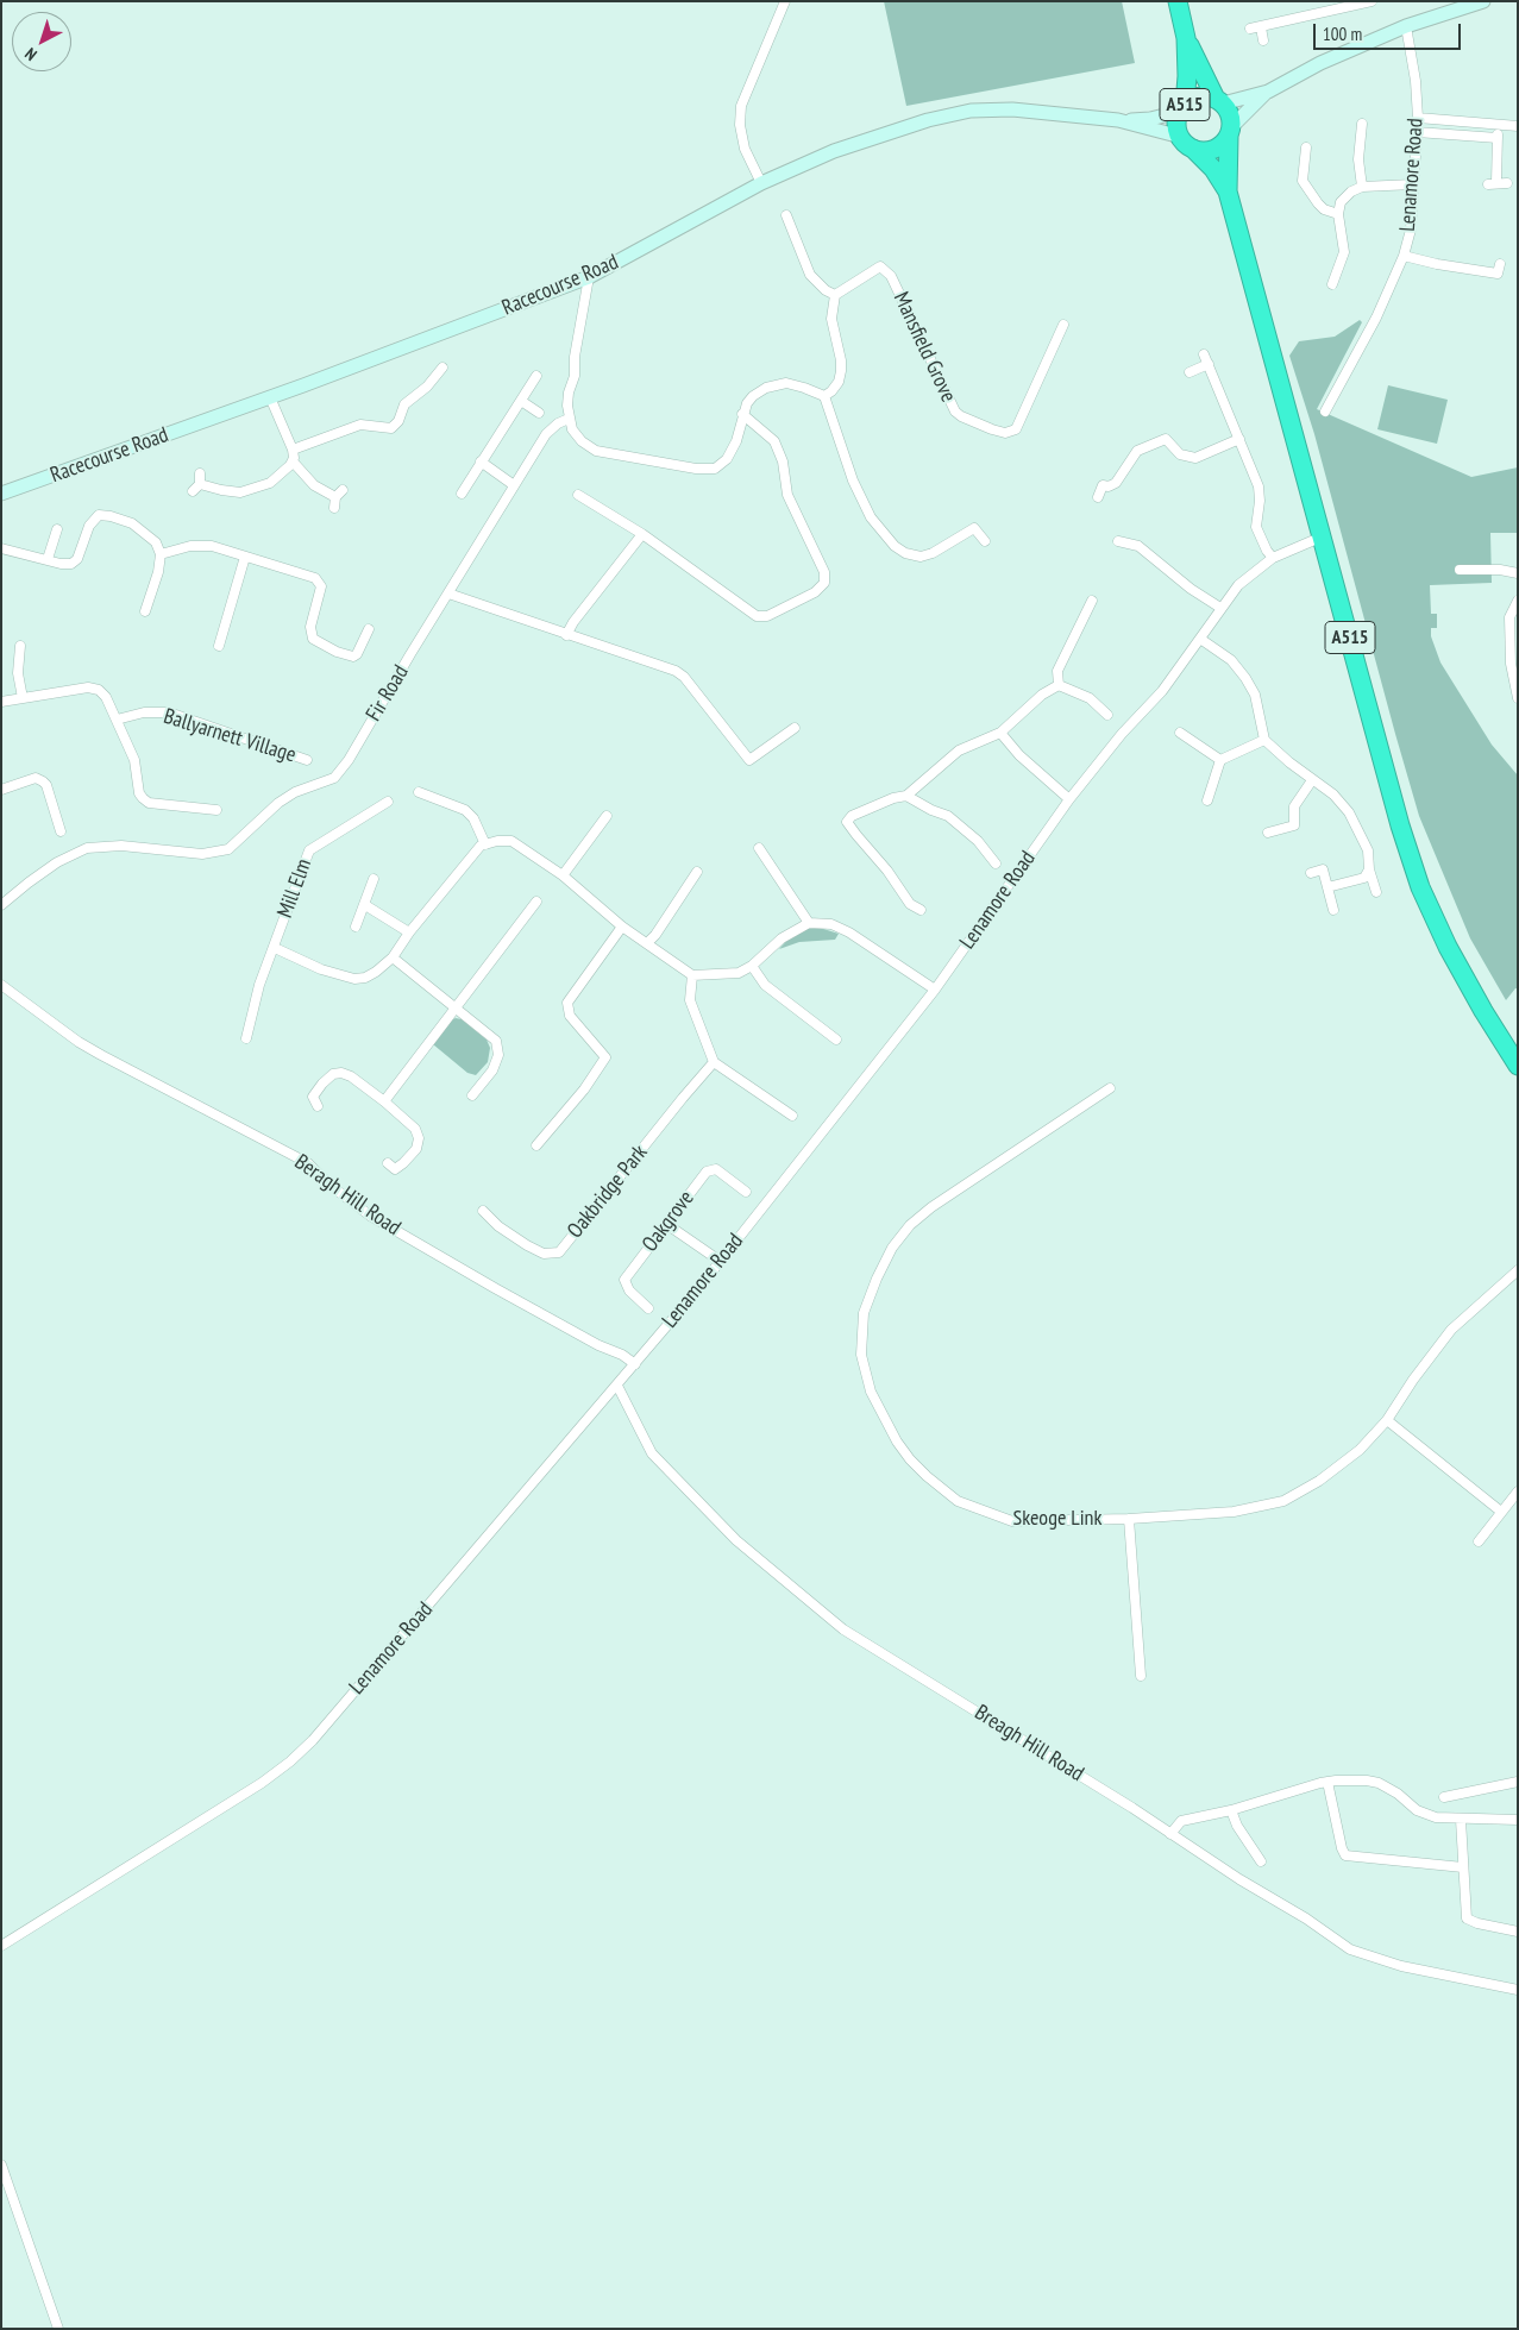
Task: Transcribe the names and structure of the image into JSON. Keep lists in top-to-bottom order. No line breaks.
{"streets":{"highway":["A515"],"street":["Lenamore Road","Racecourse Road","Mansfield Grove","Fir Road","Ballyarnett Village","Mill Elm","Oakbridge Park","Beragh Hill Road","Oakgrove","Skeoge Link","Breagh Hill Road"]},"crossings":[["A515","Lenamore Road"],["A515","Racecourse Road"],["Lenamore Road","Beragh Hill Road"],["Lenamore Road","Breagh Hill Road"]],"scale_bar":"100 m","north":"bottom left"}
